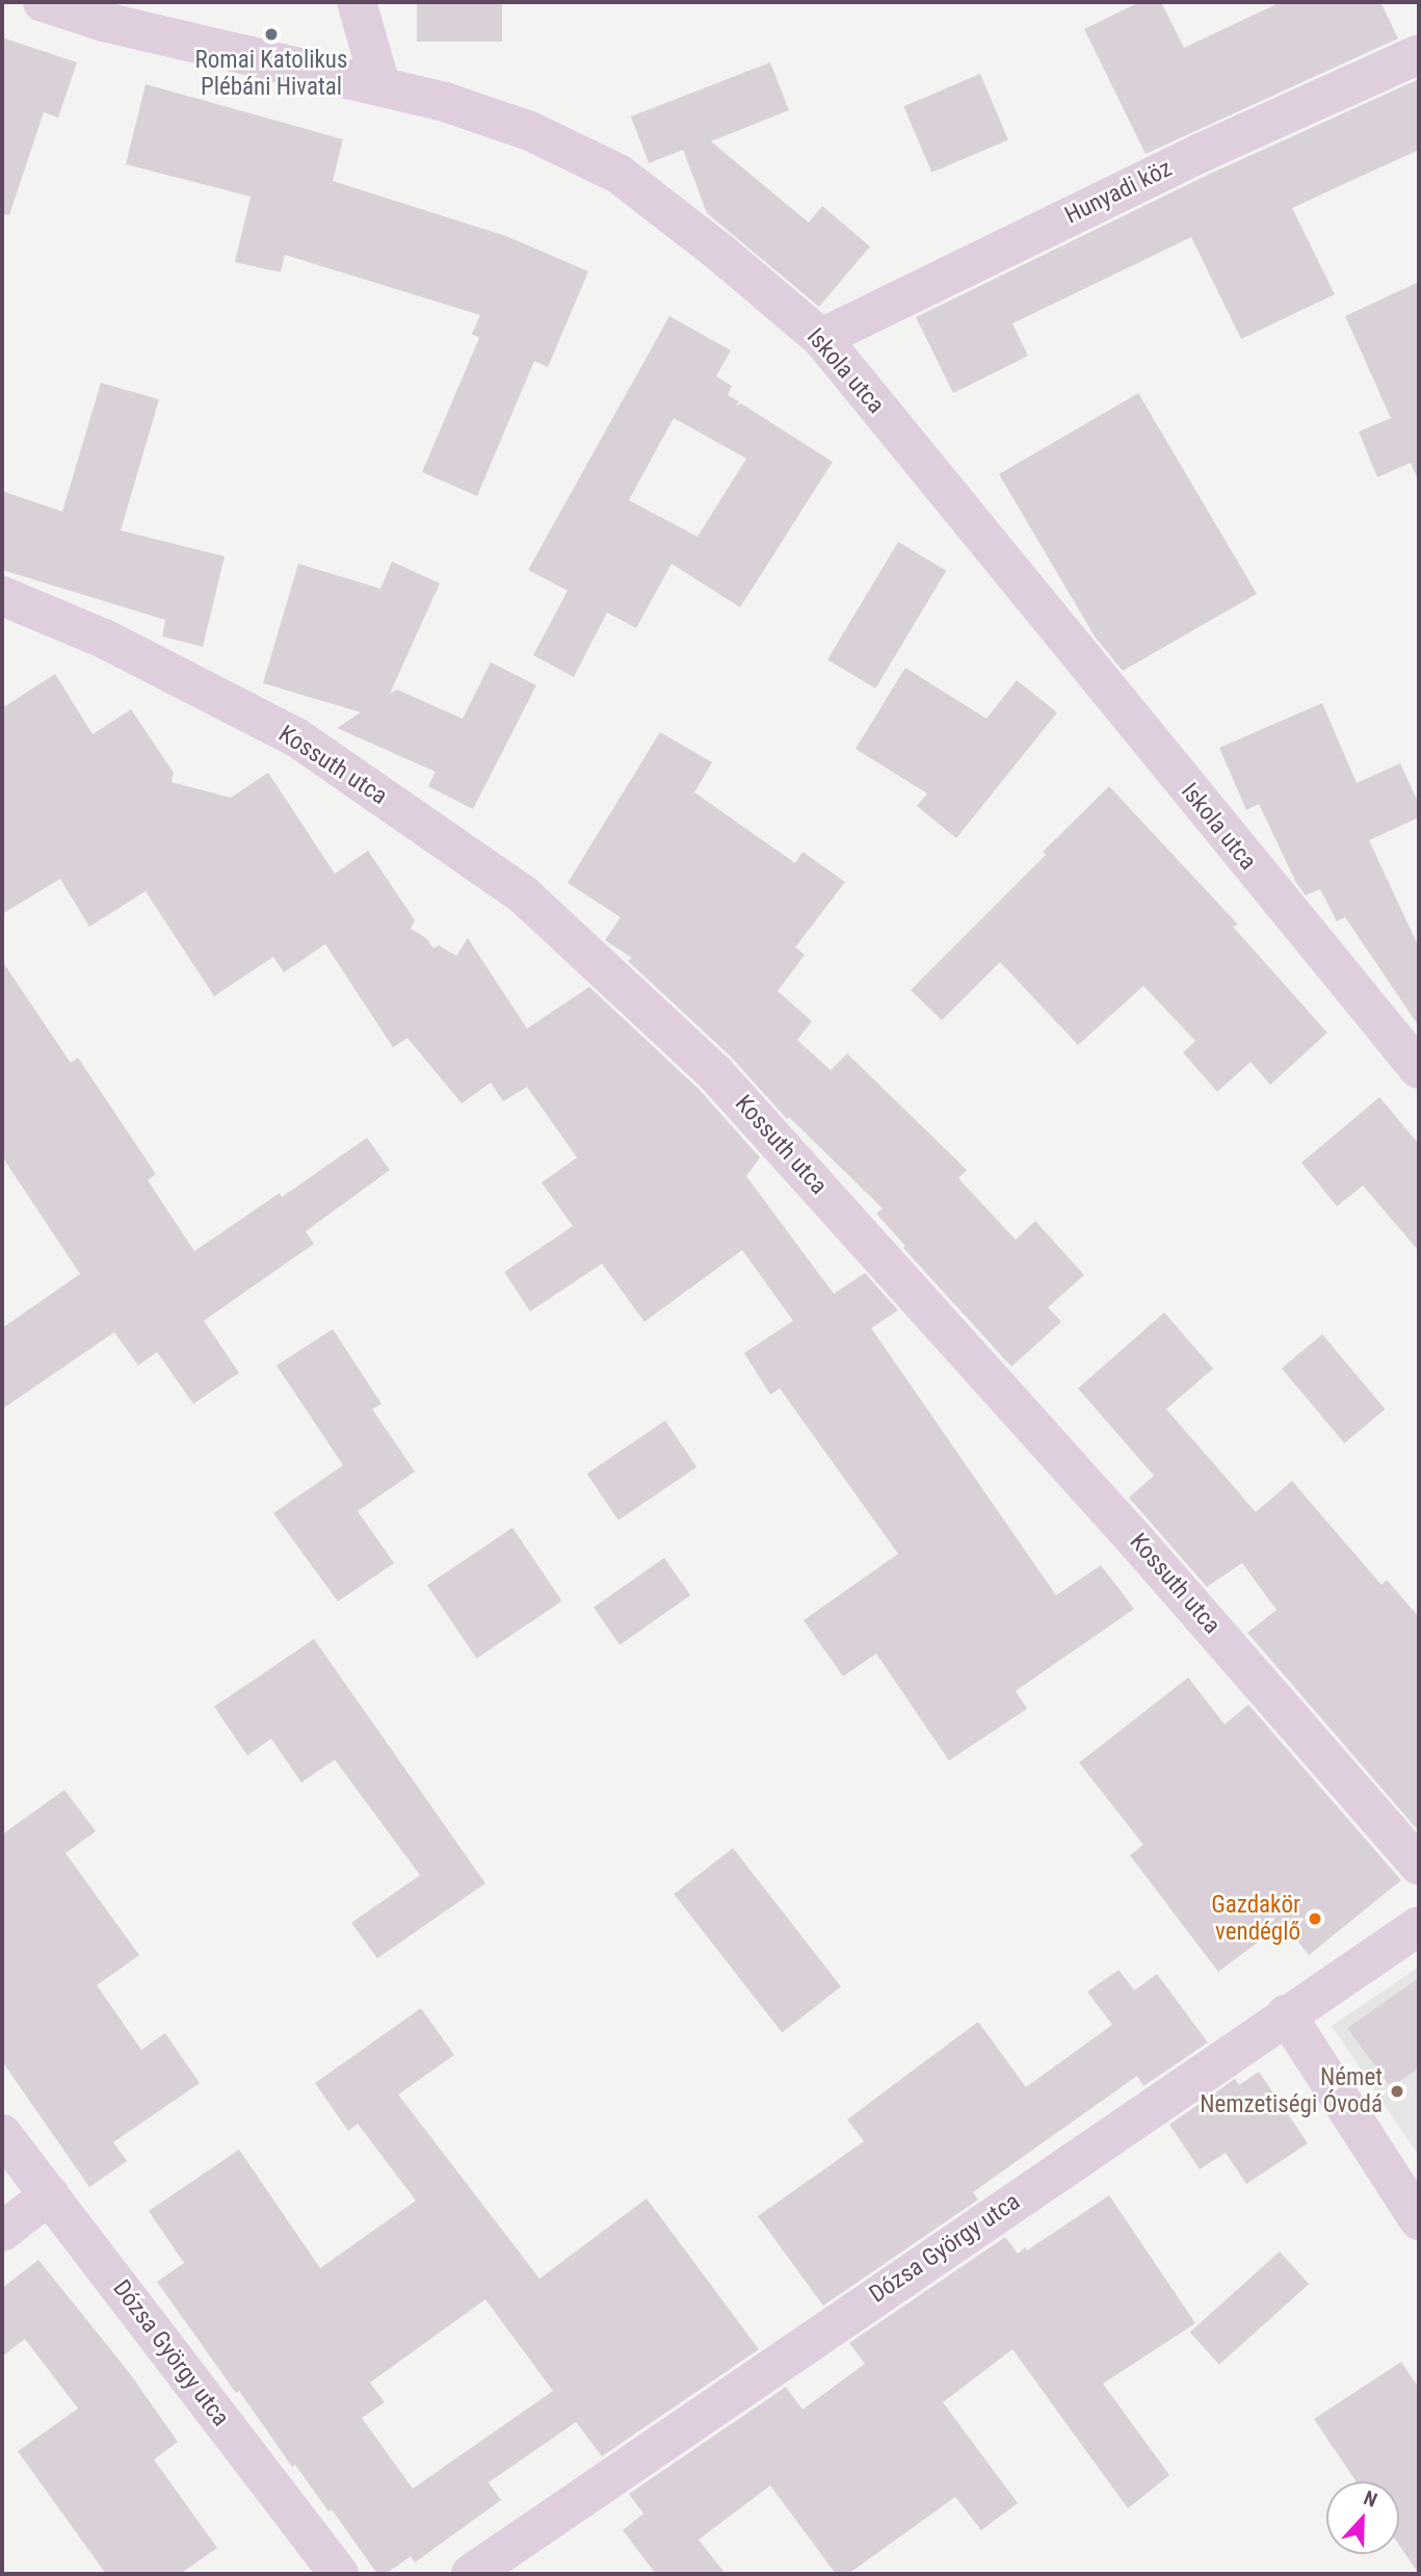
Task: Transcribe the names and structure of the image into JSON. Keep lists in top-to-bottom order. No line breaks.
{"streets":{"street":["Hunyadi köz","Iskola utca","Kossuth utca","Dózsa György utca"]},"crossings":[["Hunyadi köz","Iskola utca"]],"places":["Romai Katolikus Plébáni Hivatal","Gazdakör vendéglő","Német Nemzetiségi Óvodá"],"north":"top"}
